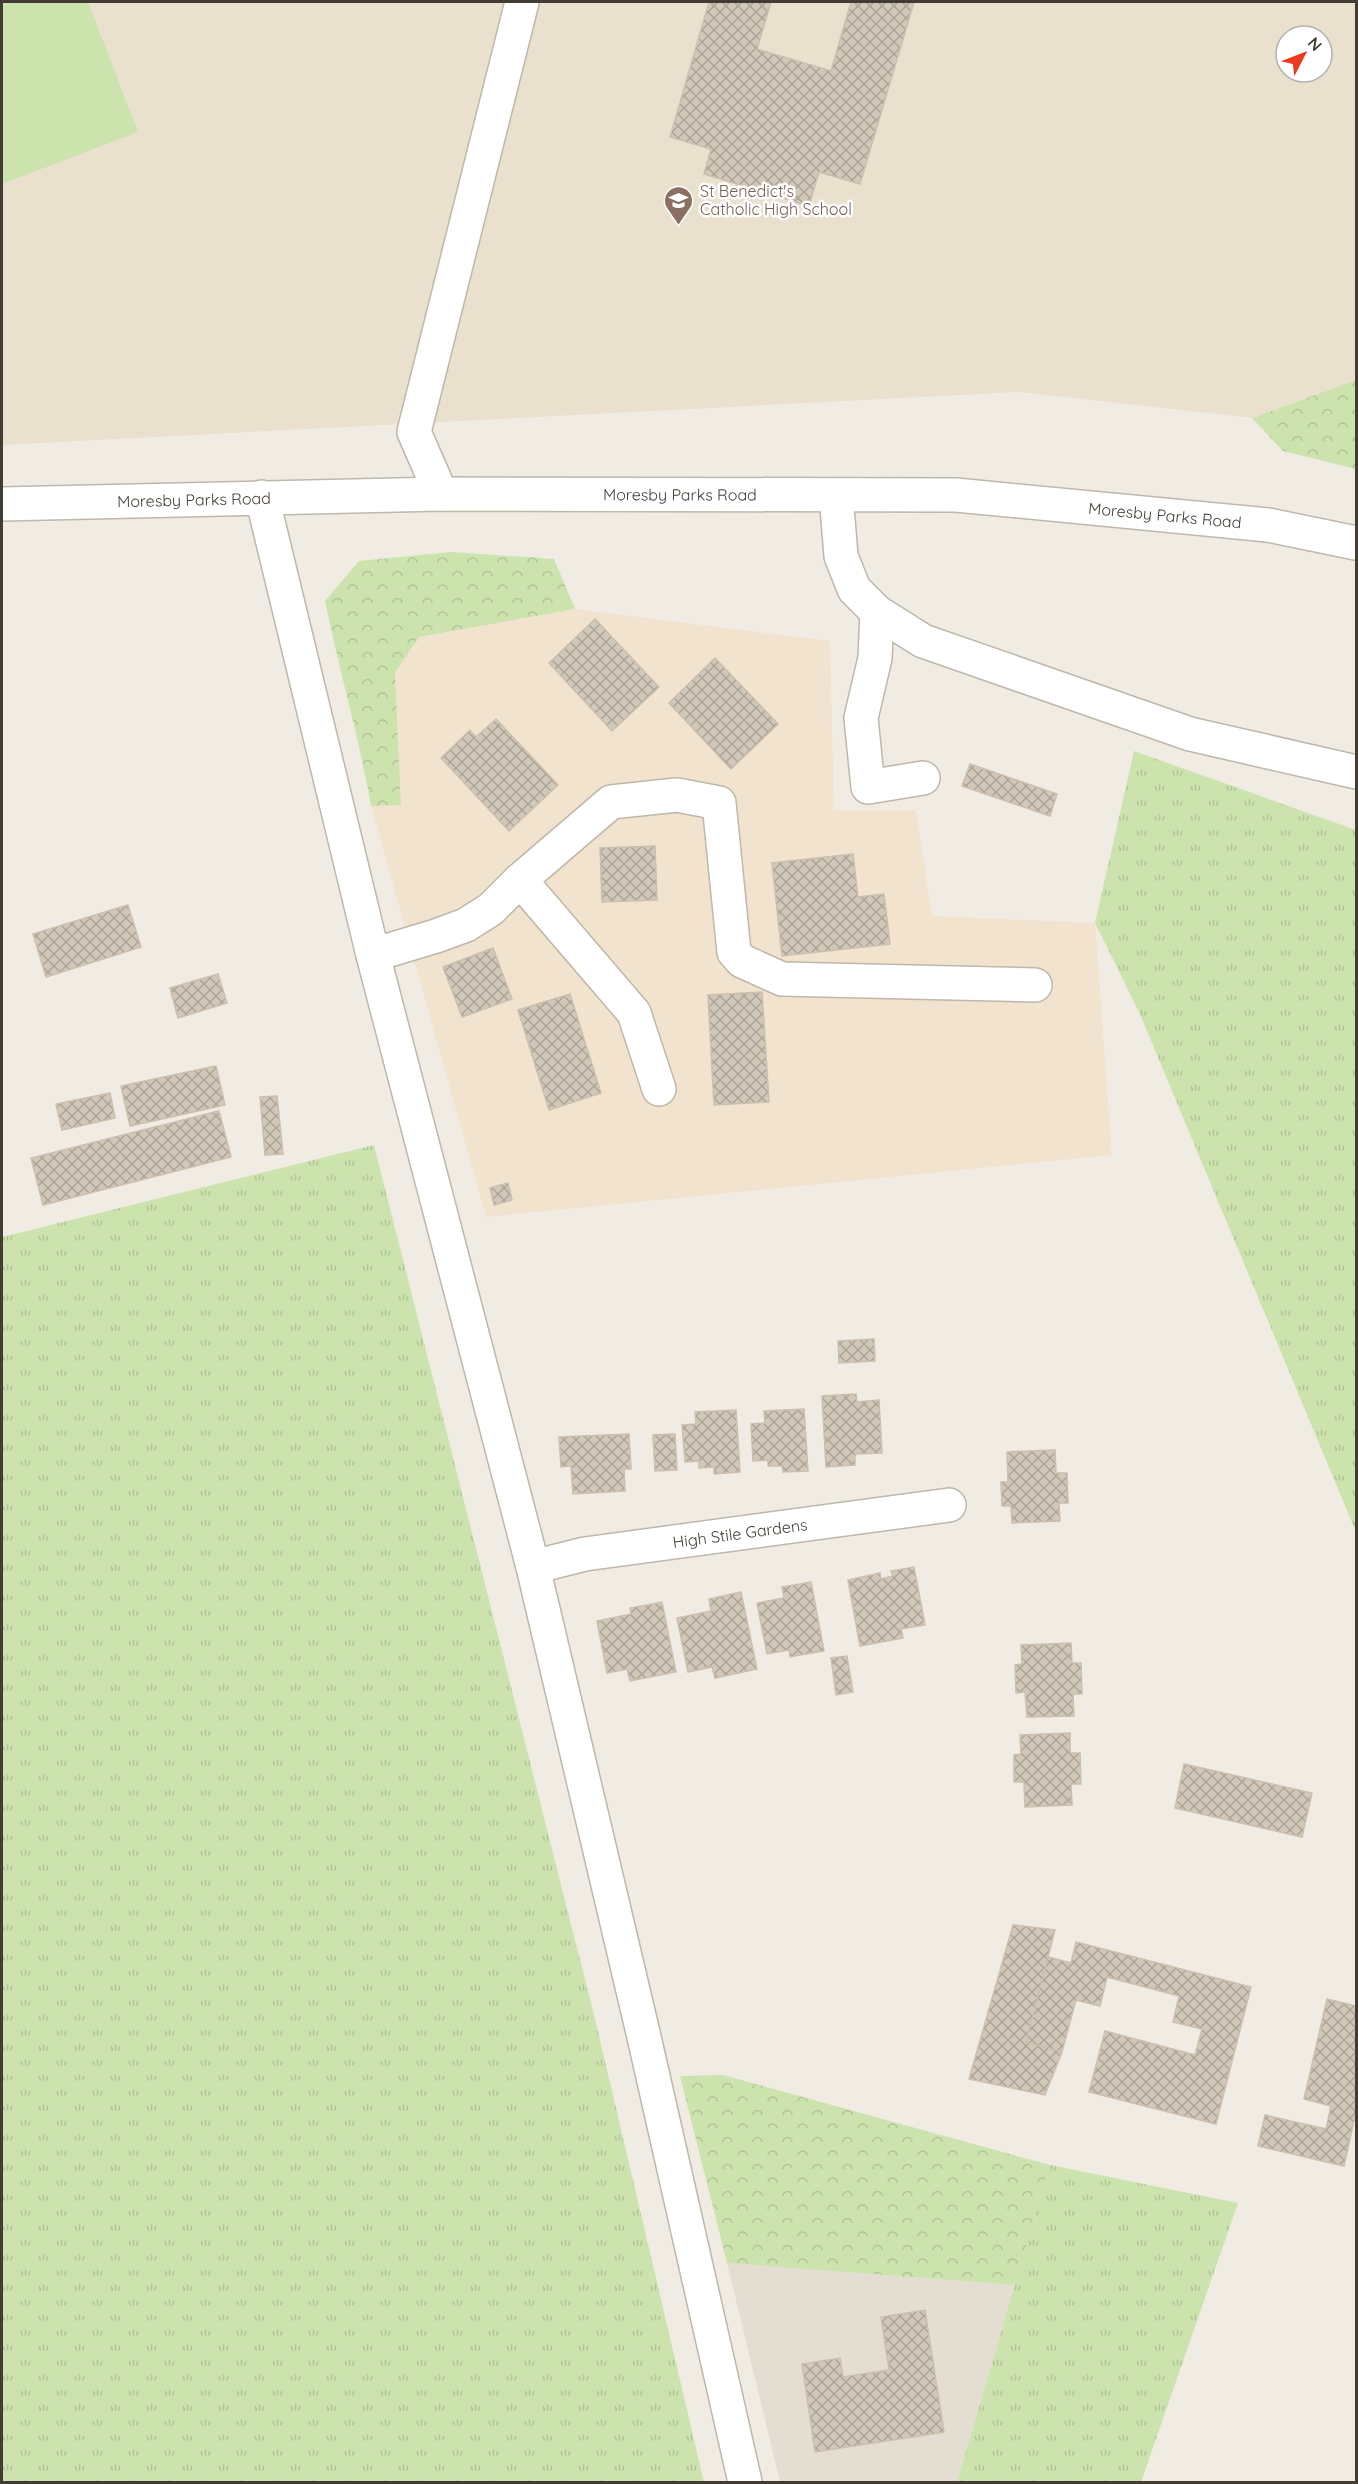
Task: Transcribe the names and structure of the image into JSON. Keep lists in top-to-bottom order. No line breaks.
{"streets":{"street":["Moresby Parks Road","High Stile Gardens"]},"places":{"school or university":["St Benedict's Catholic High School"]},"north":"top right"}
